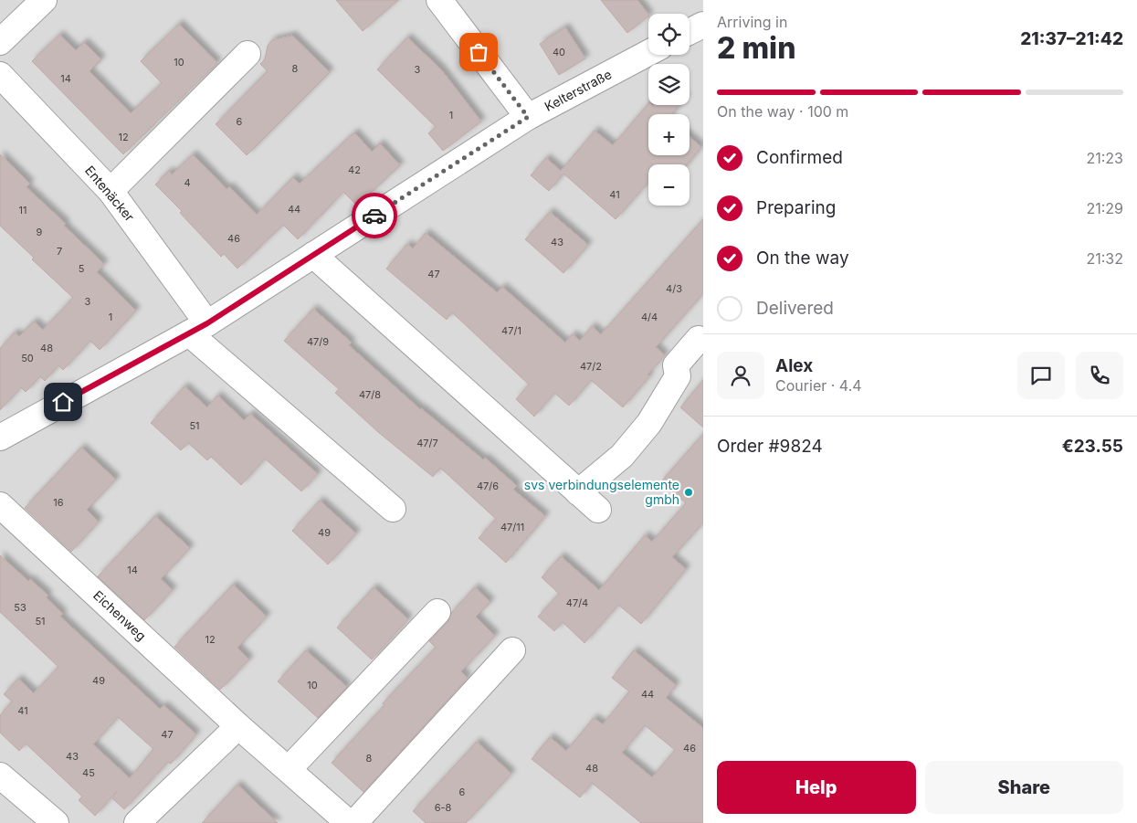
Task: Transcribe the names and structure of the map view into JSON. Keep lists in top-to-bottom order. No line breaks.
{"streets":{"street":["Kelterstraße","Entenäcker","Eichenweg"]},"crossings":[["Kelterstraße","Entenäcker"]],"places":["svs verbindungselemente gmbh"],"house_numbers":["40","10","8","3","14","1","6","12","42","4","41","44","11","9","46","43","7","5","47","4/3","3","1","4/4","47/1","47/9","48","50","47/2","47/8","51","47/7","47/6","16","47/11","49","14","47/4","53","51","12","49","10","44","41","47","46","43","8","48","45","6","6-8"],"page":{"heading":["2 min","Arriving in","21:37–21:42"],"panel":["Alex","Courier · 4.4","Order #9824","€23.55"],"map_buttons":["+","−"],"bar":"On the way · 100 m","list":[["Confirmed","21:23"],["Preparing","21:29"],["On the way","21:32"],"Delivered"],"buttons":["Help","Share"]}}
